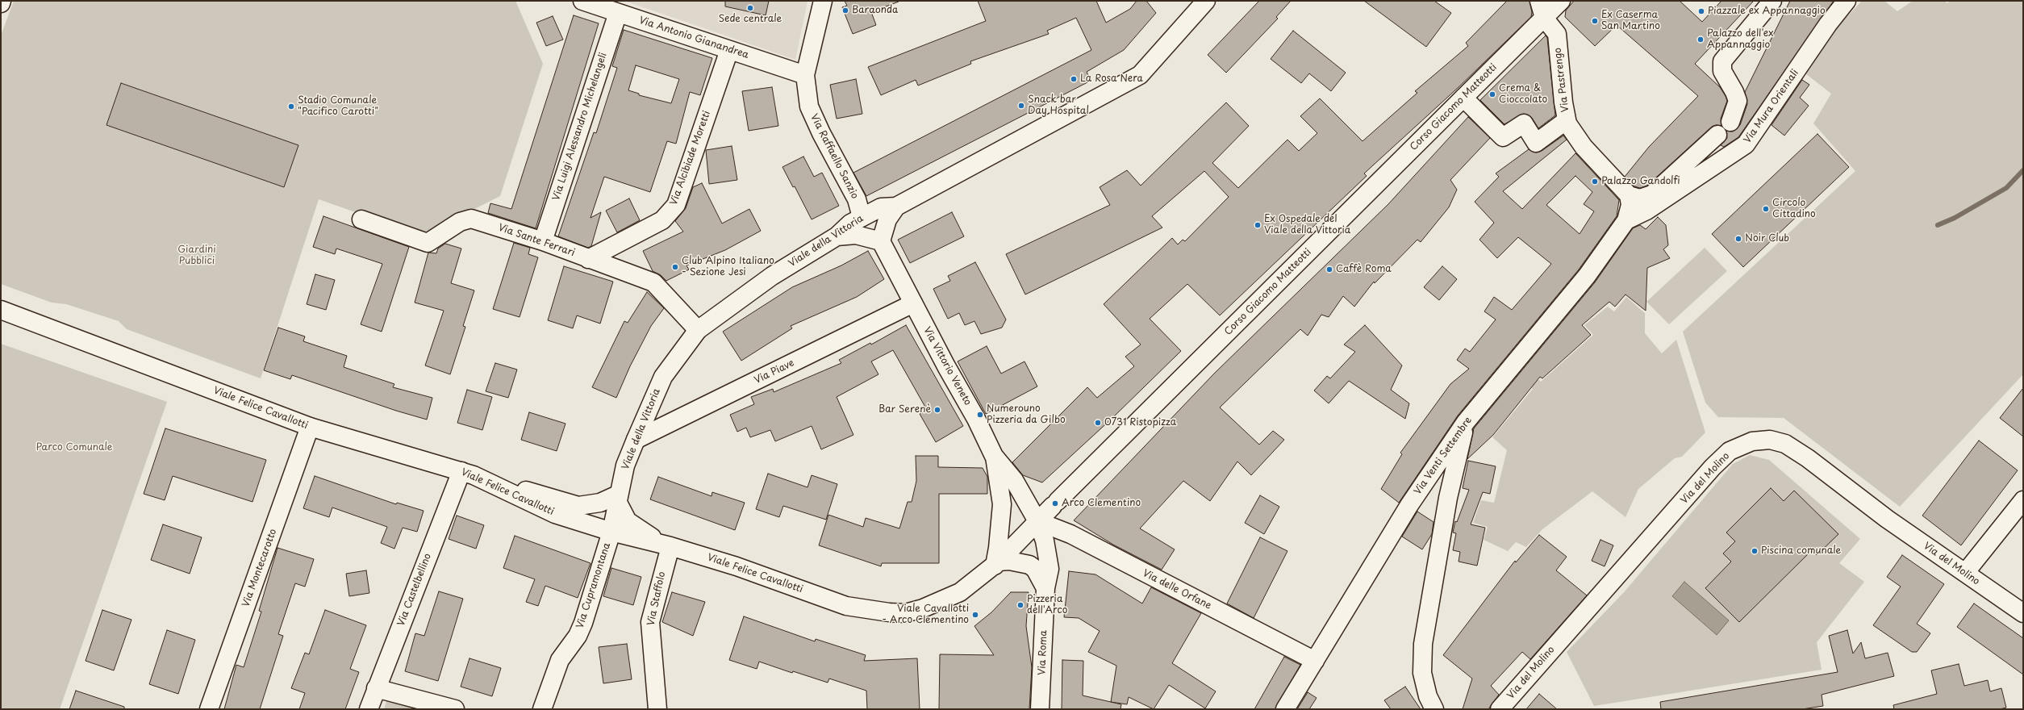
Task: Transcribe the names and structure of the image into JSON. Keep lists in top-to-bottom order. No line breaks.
{"streets":{"street":["Via Antonio Gianandrea","Via Pastrengo","Via Mura Orientali","Corso Giacomo Matteotti","Via Luigi Alessandro Michelangeli","Via Raffaello Sanzio","Via Alcibiade Moretti","Via Sante Ferrari","Viale della Vittoria","Via Vittorio Veneto","Via Piave","Viale Felice Cavallotti","Via Venti Settembre","Via del Molino","Via Montecarotto","Via Cupramontana","Via Castelbellino","Via delle Orfane","Via Staffolo","Via Roma"]},"crossings":[["Via Antonio Gianandrea","Via Luigi Alessandro Michelangeli"],["Via Antonio Gianandrea","Via Raffaello Sanzio"],["Via Antonio Gianandrea","Via Alcibiade Moretti"],["Via Pastrengo","Corso Giacomo Matteotti"],["Via Mura Orientali","Via Venti Settembre"],["Corso Giacomo Matteotti","Via Vittorio Veneto"],["Corso Giacomo Matteotti","Viale Felice Cavallotti"],["Corso Giacomo Matteotti","Via delle Orfane"],["Corso Giacomo Matteotti","Via Roma"],["Via Luigi Alessandro Michelangeli","Via Sante Ferrari"],["Via Raffaello Sanzio","Viale della Vittoria"],["Via Alcibiade Moretti","Via Sante Ferrari"],["Via Sante Ferrari","Viale della Vittoria"],["Viale della Vittoria","Via Piave"],["Viale della Vittoria","Viale Felice Cavallotti"],["Viale della Vittoria","Via Cupramontana"],["Via Vittorio Veneto","Via Piave"],["Via Vittorio Veneto","Viale Felice Cavallotti"],["Via Vittorio Veneto","Via delle Orfane"],["Via Vittorio Veneto","Via Roma"],["Viale Felice Cavallotti","Via Montecarotto"],["Viale Felice Cavallotti","Via Cupramontana"],["Viale Felice Cavallotti","Via Castelbellino"],["Viale Felice Cavallotti","Via delle Orfane"],["Viale Felice Cavallotti","Via Staffolo"],["Viale Felice Cavallotti","Via Roma"],["Via Venti Settembre","Via delle Orfane"],["Via delle Orfane","Via Roma"]],"parks":["Giardini Pubblici","Parco Comunale"],"places":["Sede centrale","Baraonda","Piazzale ex Appannaggio","Ex Caserma San Martino","Palazzo dell'ex Appannaggio","La Rosa Nera","Crema & Cioccolato","Snack bar Day Hospital","Stadio Comunale \"Pacifico Carotti\"","Palazzo Gandolfi","Circolo Cittadino","Ex Ospedale del Viale della Vittoria","Noir Club","Club Alpino Italiano - Sezione Jesi","Caffè Roma","Bar Serenè","Numerouno Pizzeria da Gilbo","0731 Ristopizza","Arco Clementino","Piscina comunale","Pizzeria dell'Arco","Viale Cavallotti - Arco Clementino"]}
